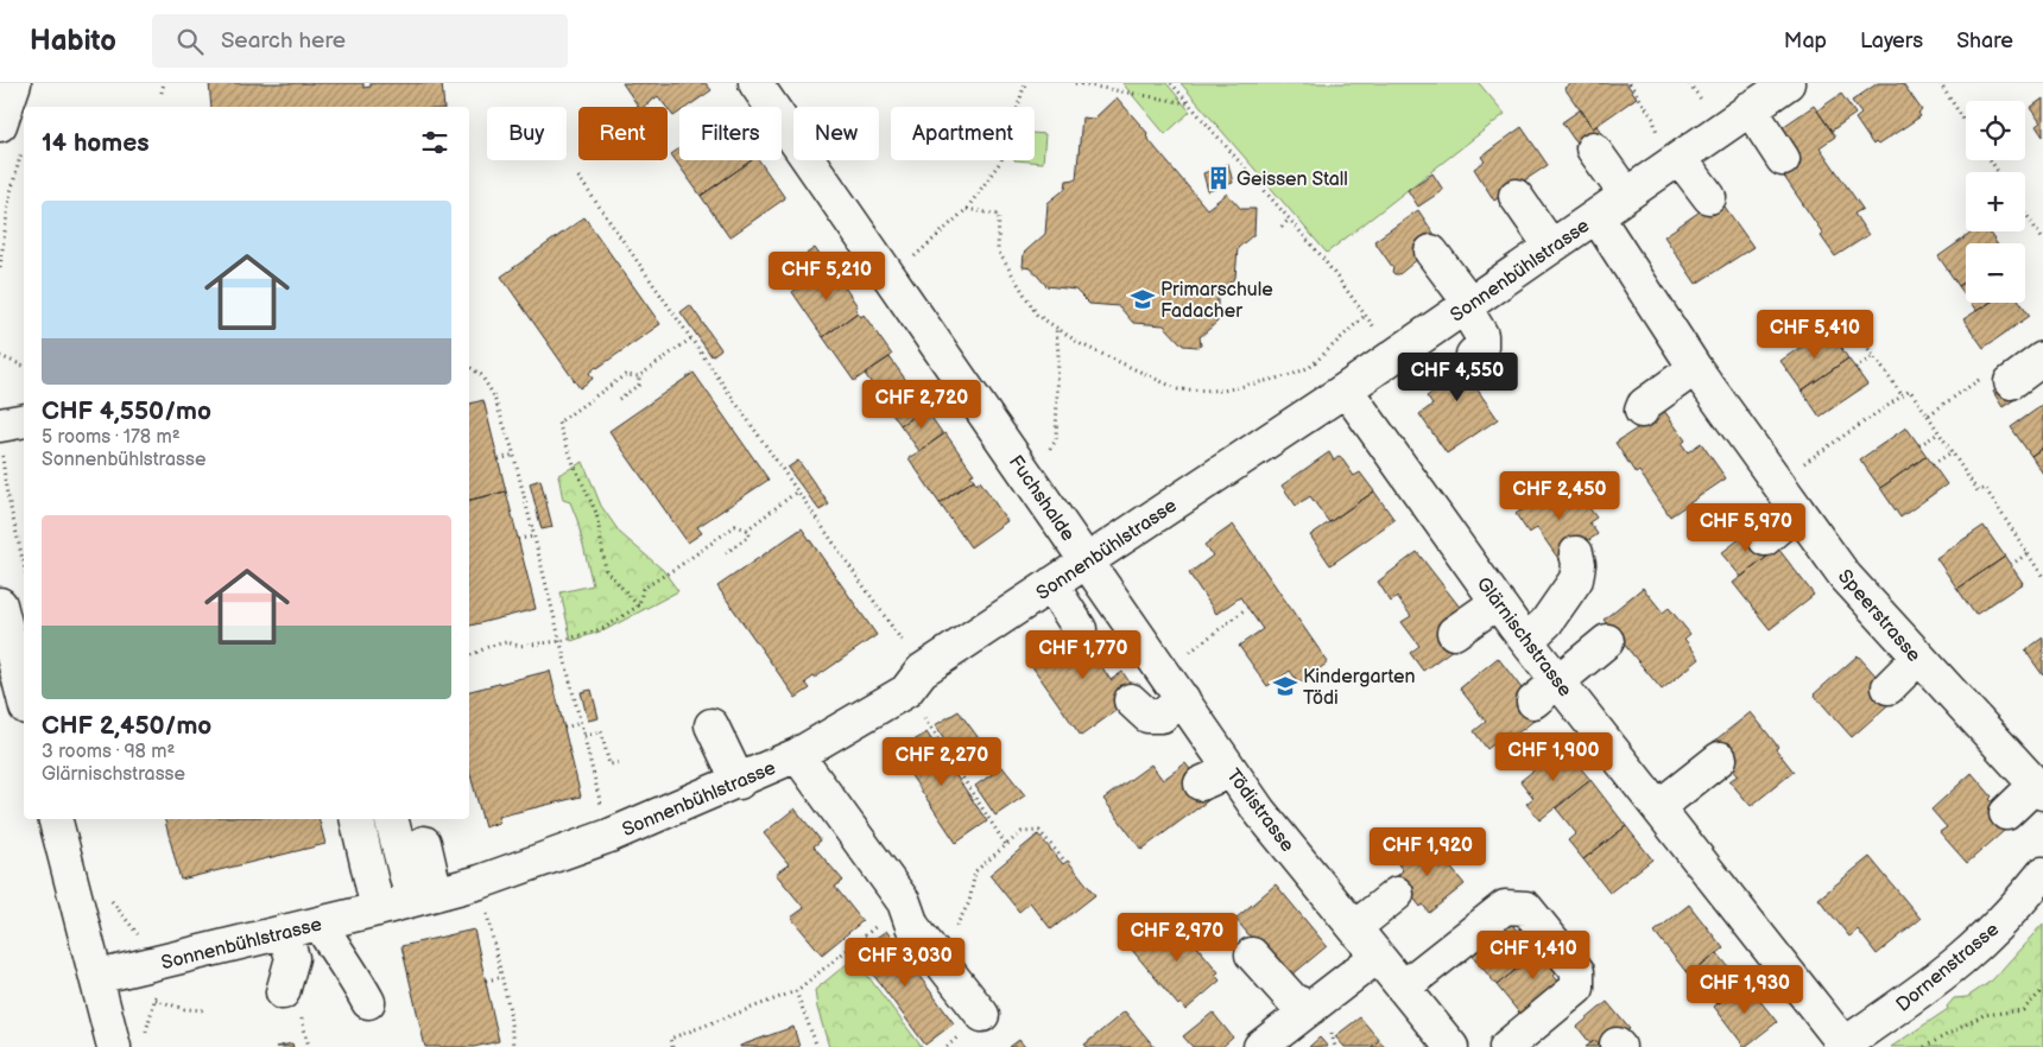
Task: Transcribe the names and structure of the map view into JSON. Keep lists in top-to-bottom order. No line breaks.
{"streets":{"street":["Sonnenbühlstrasse","Fuchshalde","Speerstrasse","Glärnischstrasse","Tödistrasse","Dornenstrasse"]},"crossings":[["Sonnenbühlstrasse","Fuchshalde"],["Sonnenbühlstrasse","Speerstrasse"],["Sonnenbühlstrasse","Glärnischstrasse"],["Sonnenbühlstrasse","Tödistrasse"],["Fuchshalde","Tödistrasse"],["Glärnischstrasse","Dornenstrasse"]],"places":{"building":["Geissen Stall"],"school or university":["Primarschule Fadacher","Kindergarten Tödi"]},"page":{"header":"Habito","search":"Search here","nav":["Map","Layers","Share"],"map_buttons":["+","−"],"chip":["Buy","Rent","Filters","New","Apartment"],"heading":"14 homes","list":[{"name":"CHF 4,550/mo","note":"5 rooms · 178 m² · Sonnenbühlstrasse"},{"name":"CHF 2,450/mo","note":"3 rooms · 98 m² · Glärnischstrasse"}],"price":["CHF 5,210","CHF 5,410","CHF 4,550","CHF 2,720","CHF 2,450","CHF 5,970","CHF 1,770","CHF 1,900","CHF 2,270","CHF 1,920","CHF 2,970","CHF 1,410","CHF 3,030","CHF 1,930"]}}
